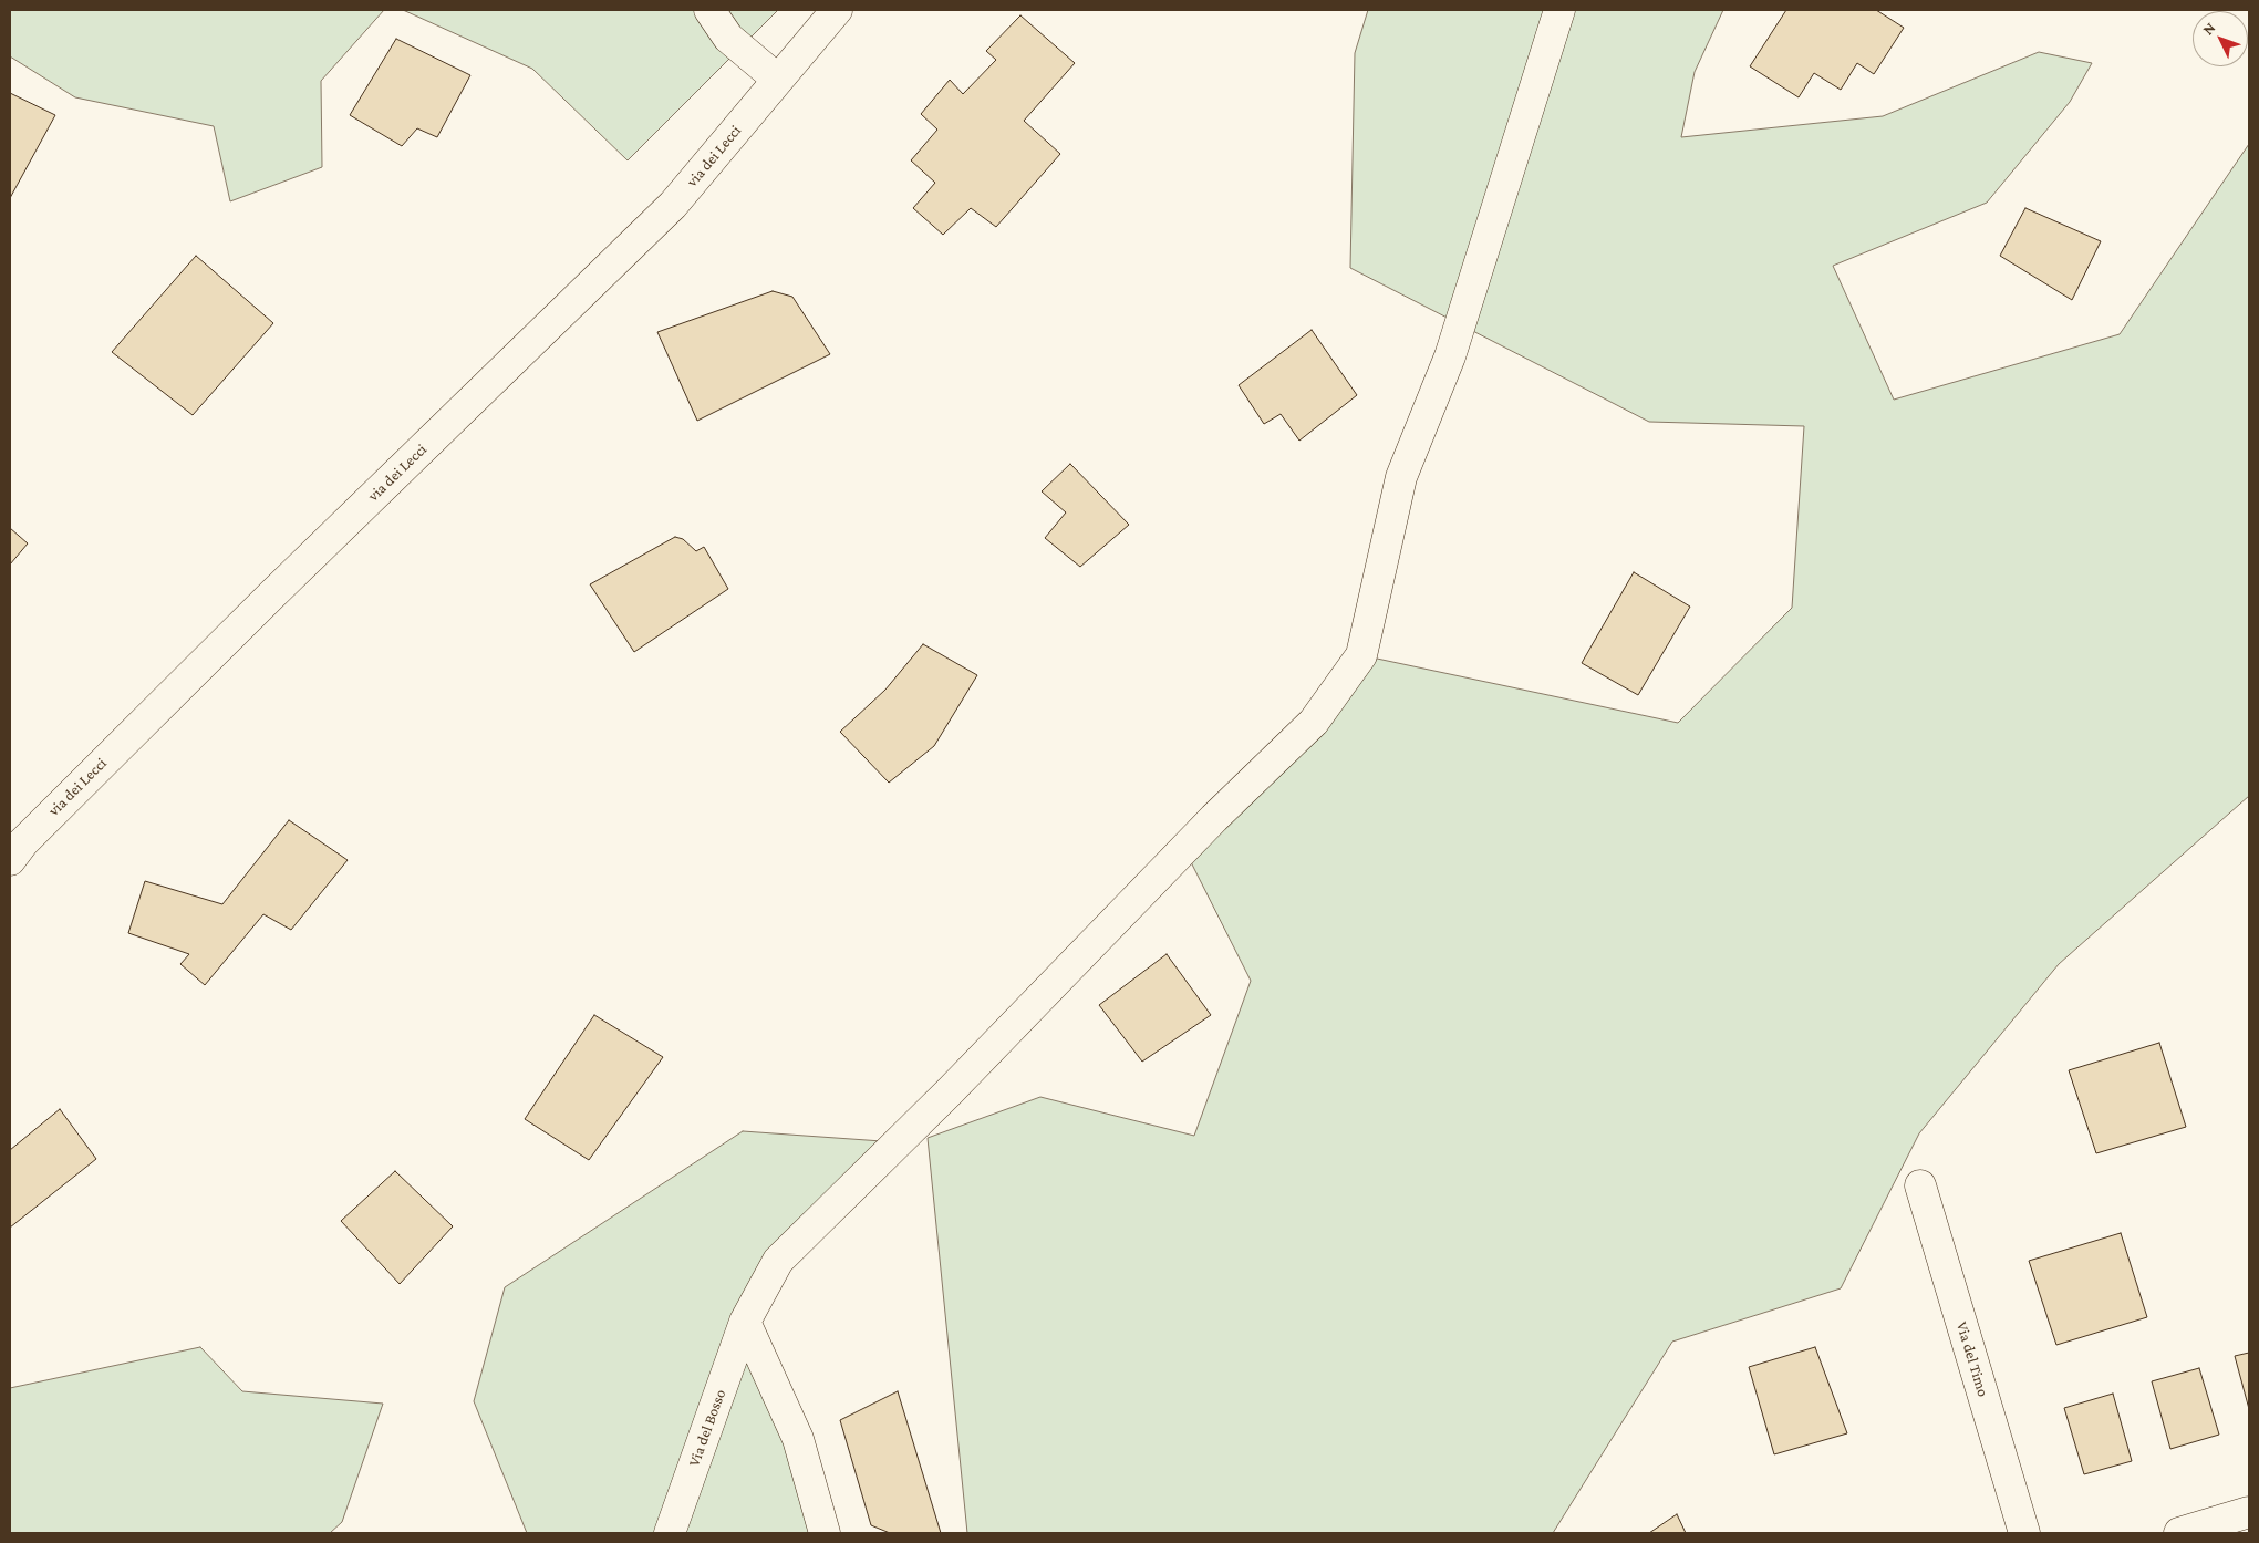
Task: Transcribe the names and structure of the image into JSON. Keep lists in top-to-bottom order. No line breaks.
{"streets":{"street":["via dei Lecci","Via del Timo","Via del Bosso"]},"north":"top left"}
